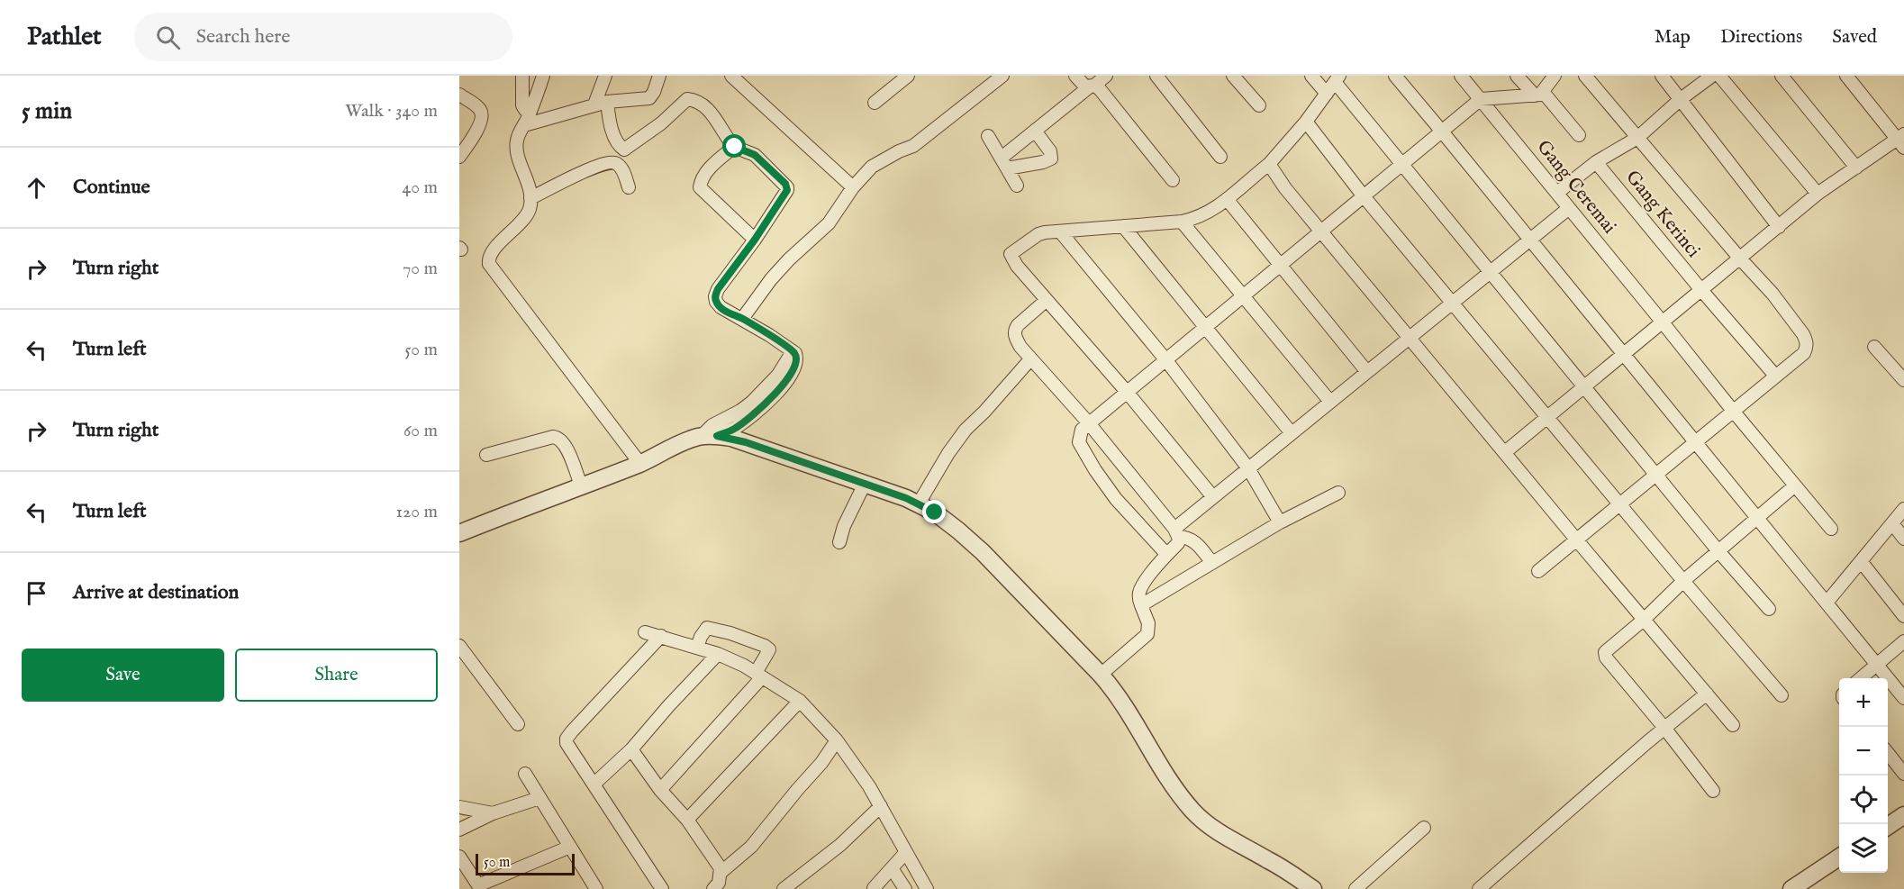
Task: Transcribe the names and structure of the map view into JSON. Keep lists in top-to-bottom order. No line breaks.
{"streets":{"street":["Gang Ceremai","Gang Kerinci"]},"scale_bar":"50 m","page":{"header":"Pathlet","search":"Search here","nav":["Map","Directions","Saved"],"heading":["5 min","Walk · 340 m"],"list":[["Continue","40 m"],["Turn right","70 m"],["Turn left","50 m"],["Turn right","60 m"],["Turn left","120 m"],"Arrive at destination"],"buttons":["Save","Share"],"map_buttons":["+","−"],"scale":"50 m"}}
